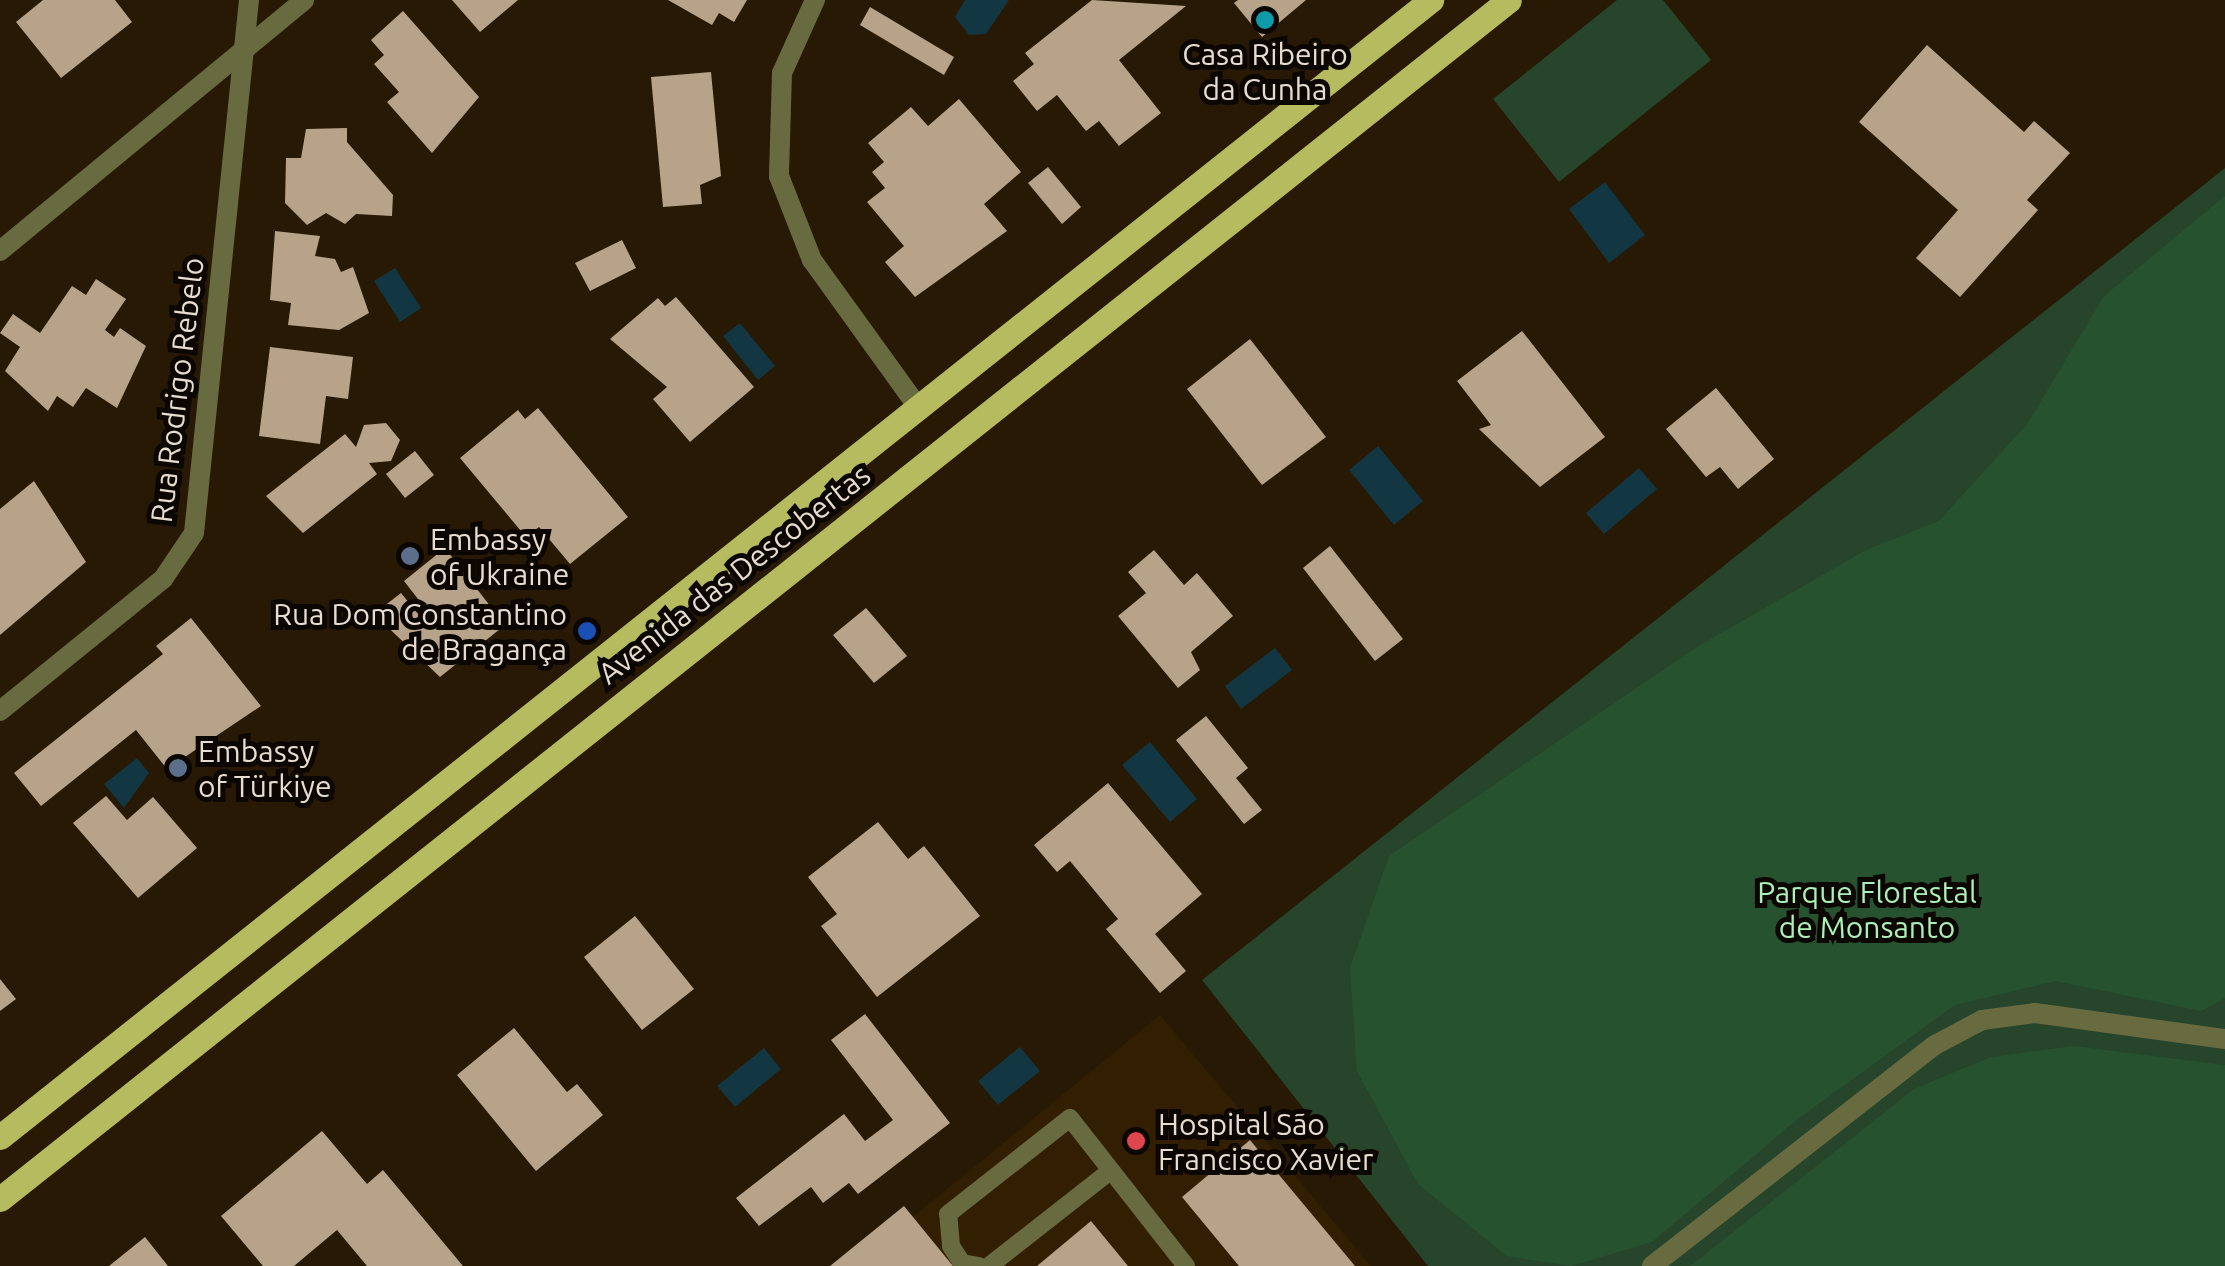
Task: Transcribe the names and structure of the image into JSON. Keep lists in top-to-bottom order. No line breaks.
{"streets":{"main road":["Avenida das Descobertas"],"street":["Rua Rodrigo Rebelo"]},"parks":["Parque Florestal de Monsanto"],"places":["Casa Ribeiro da Cunha","Embassy of Ukraine","Rua Dom Constantino de Bragança","Embassy of Türkiye","Hospital São Francisco Xavier"]}
